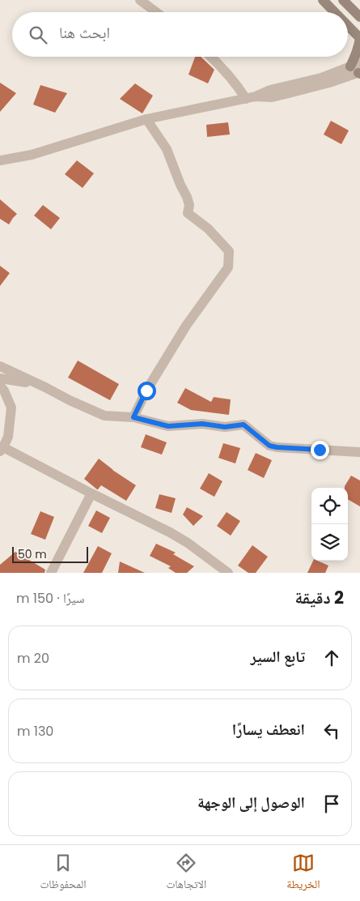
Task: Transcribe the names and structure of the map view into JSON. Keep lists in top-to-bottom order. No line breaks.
{"scale_bar":"50 m","page":{"search":"ابحث هنا","scale":"50 m","heading":["2 دقيقة","سيرًا · 150 m"],"list":[["تابع السير","20 m"],["انعطف يسارًا","130 m"],"الوصول إلى الوجهة"],"nav":["الخريطة","الاتجاهات","المحفوظات"]}}
